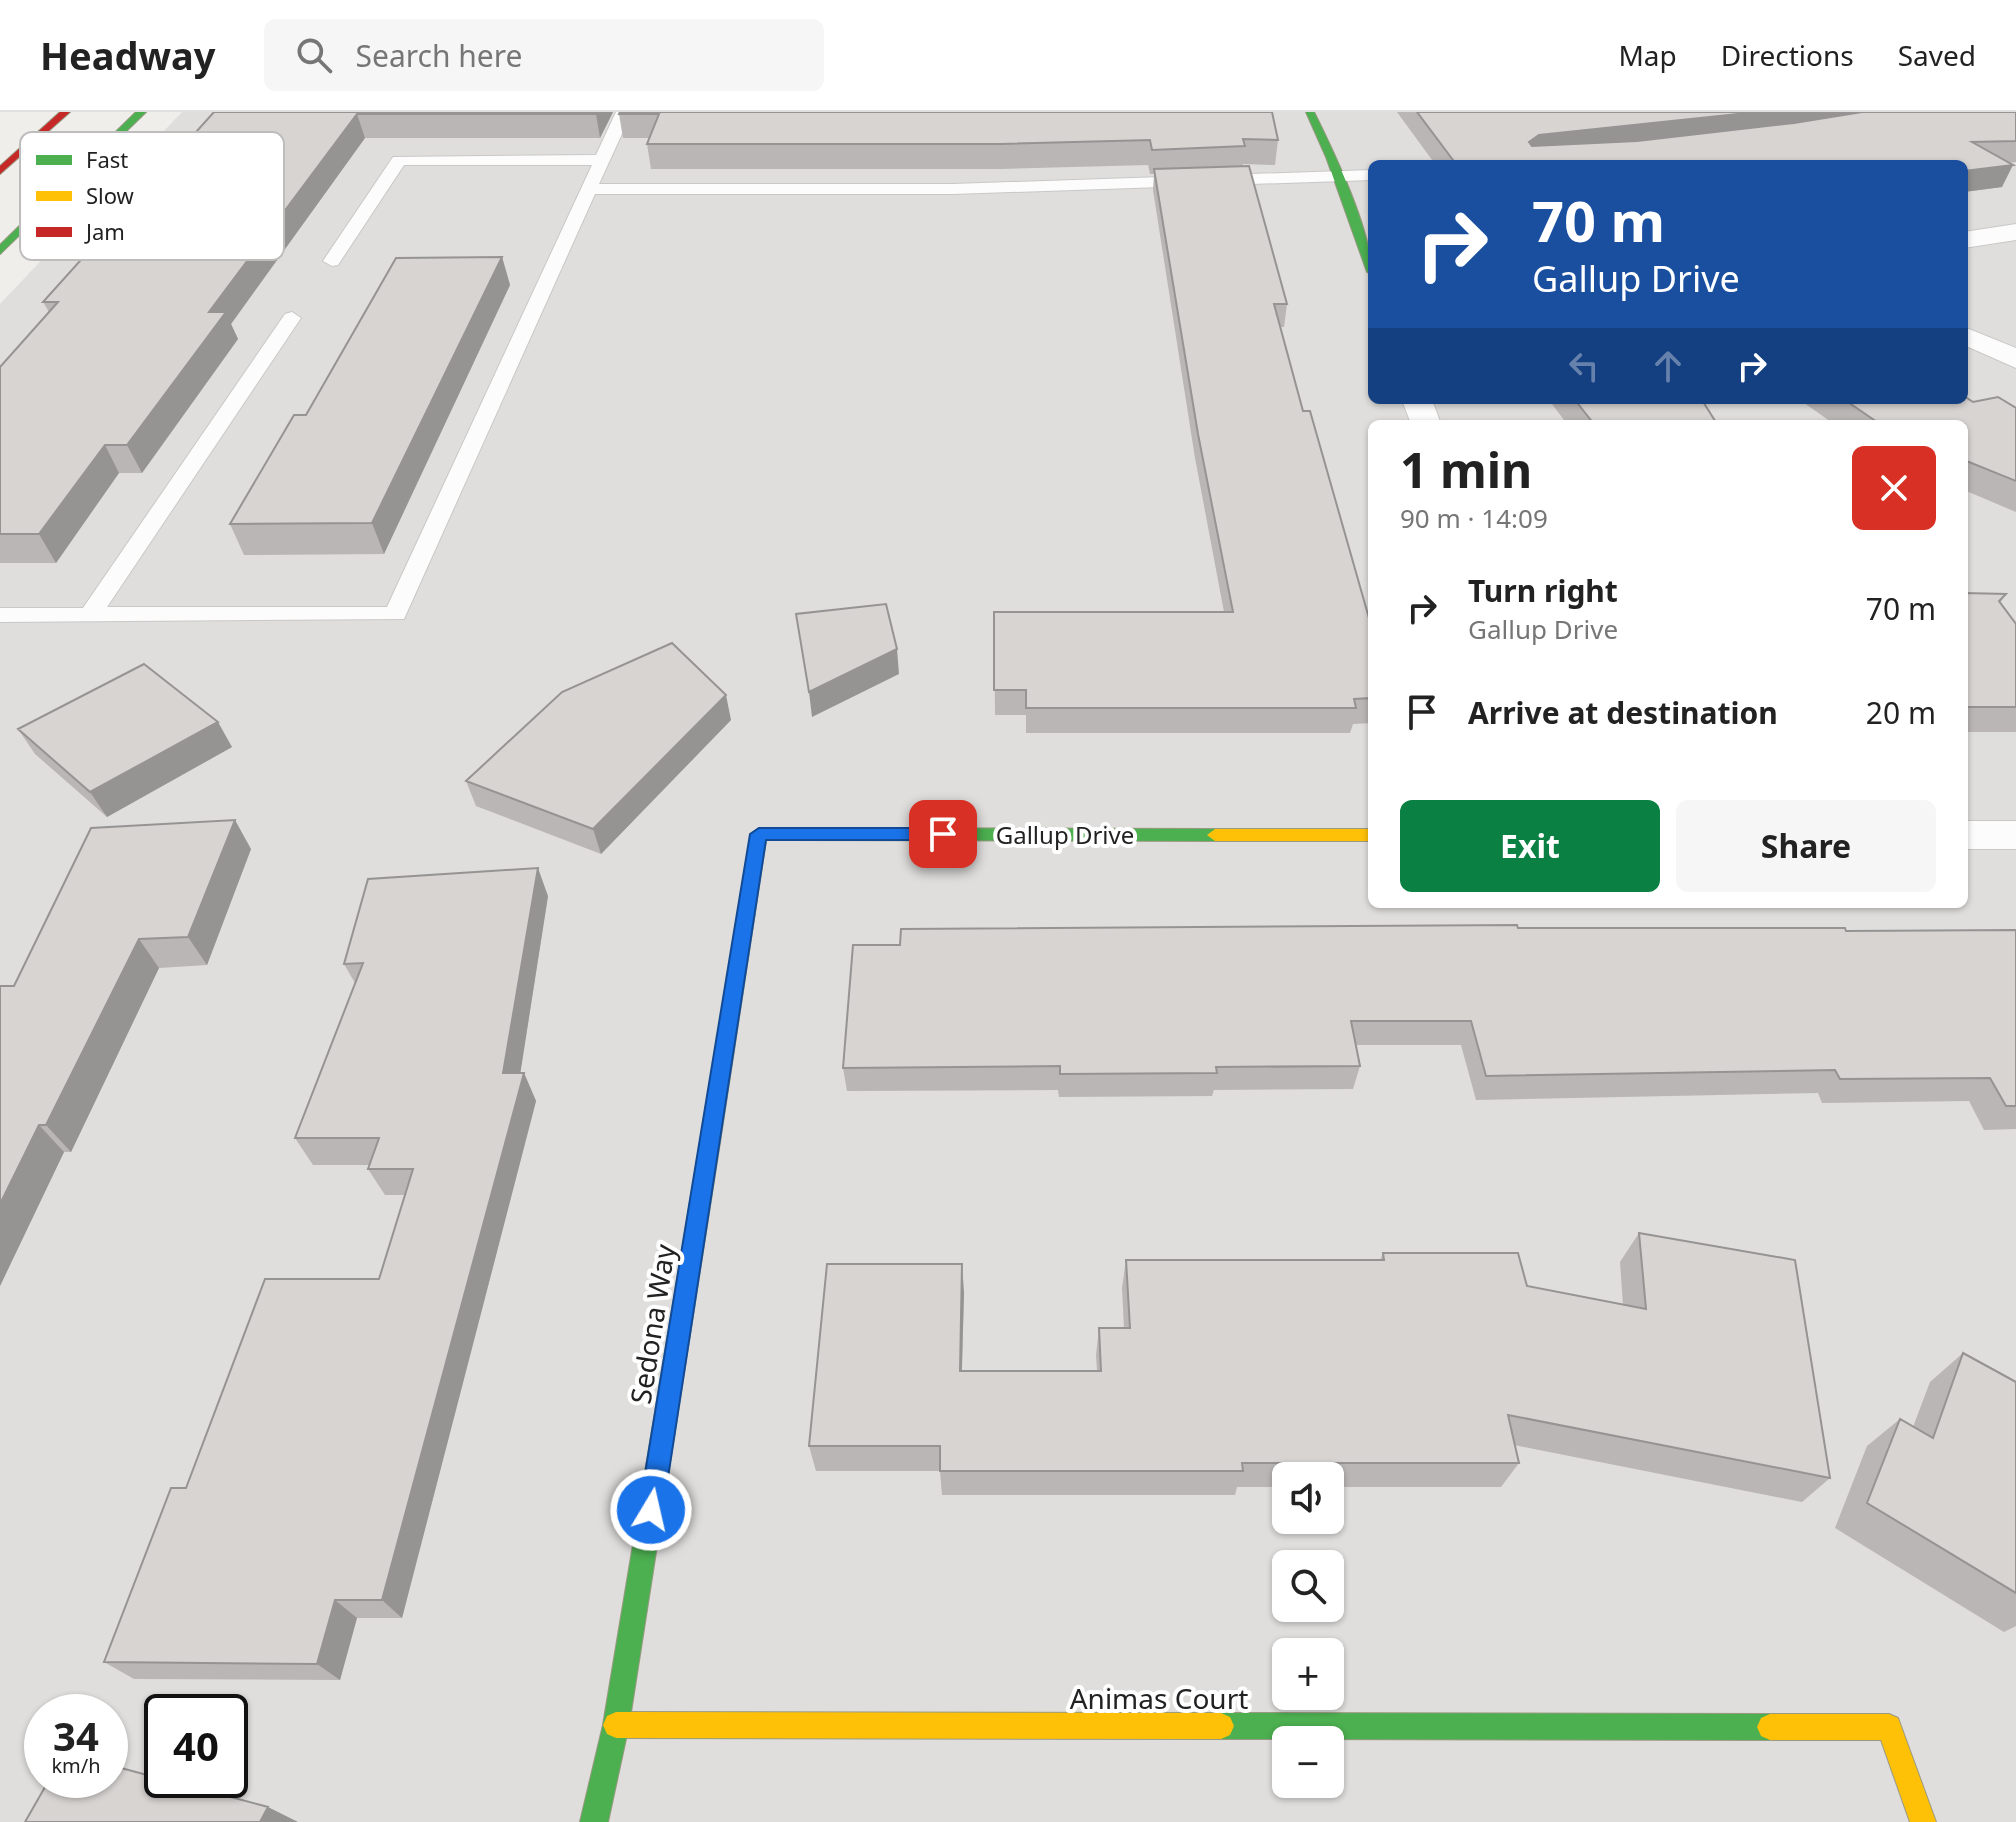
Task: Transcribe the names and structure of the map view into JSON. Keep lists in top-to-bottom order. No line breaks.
{"streets":{"street":["Gallup Drive","Sedona Way","Animas Court"]},"crossings":[["Gallup Drive","Sedona Way"],["Sedona Way","Animas Court"]],"legend":["Fast","Slow","Jam"],"page":{"header":"Headway","search":"Search here","nav":["Map","Directions","Saved"],"turn":["70 m","Gallup Drive"],"heading":["1 min","90 m · 14:09"],"list":[{"name":"Turn right","note":"Gallup Drive","value":"70 m"},{"name":"Arrive at destination","value":"20 m"}],"buttons":["Exit","Share"],"map_buttons":["+","−"],"speed":"34 km/h","limit":"40"}}
